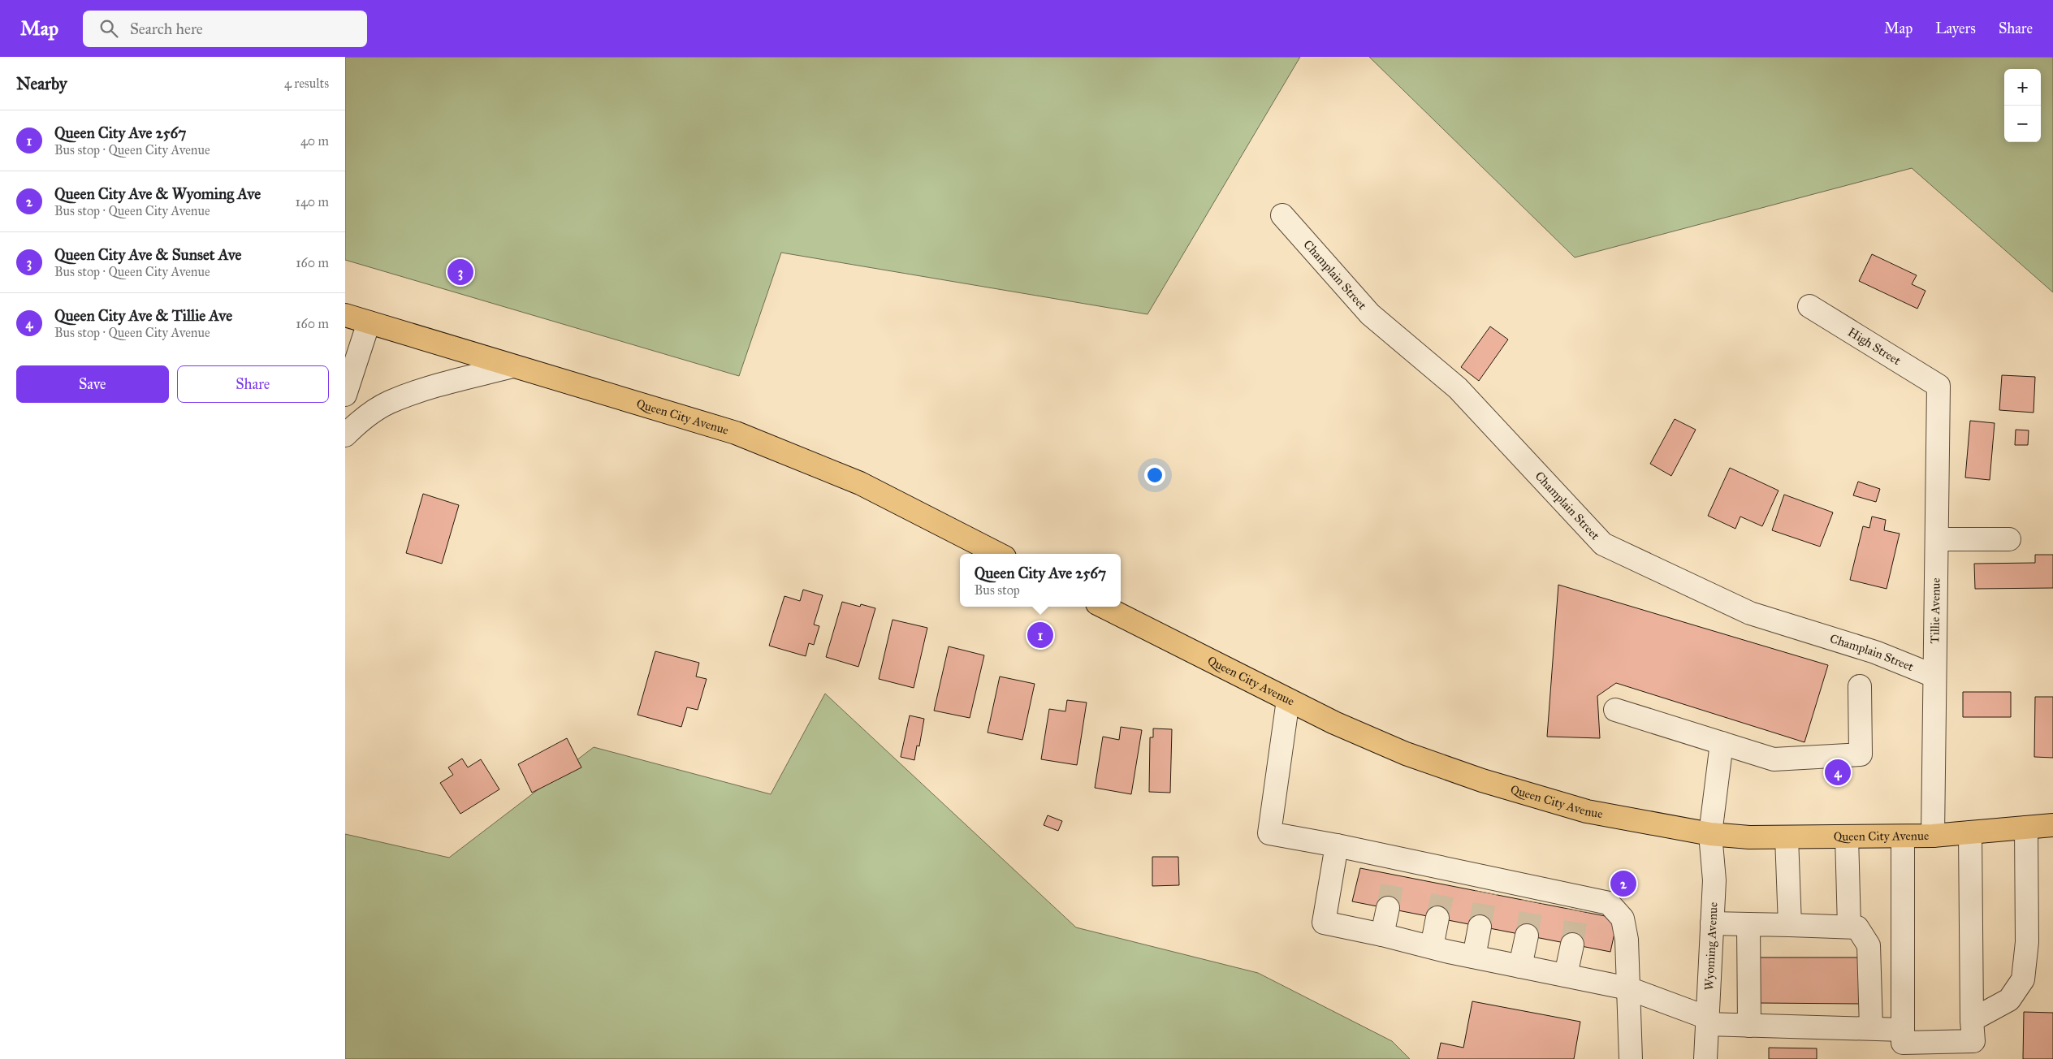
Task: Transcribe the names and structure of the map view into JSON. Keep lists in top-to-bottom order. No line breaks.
{"streets":{"main road":["Queen City Avenue"],"street":["Champlain Street","High Street","Tillie Avenue","Wyoming Avenue"]},"crossings":[["Champlain Street","Tillie Avenue"],["High Street","Tillie Avenue"],["Queen City Avenue","Tillie Avenue"],["Queen City Avenue","Wyoming Avenue"]],"page":{"header":"Map","search":"Search here","nav":["Map","Layers","Share"],"heading":["Nearby","4 results"],"map_buttons":["+","−"],"list":[{"mark":"1","name":"Queen City Ave 2567","note":"Bus stop · Queen City Avenue","value":"40 m"},{"mark":"2","name":"Queen City Ave & Wyoming Ave","note":"Bus stop · Queen City Avenue","value":"140 m"},{"mark":"3","name":"Queen City Ave & Sunset Ave","note":"Bus stop · Queen City Avenue","value":"160 m"},{"mark":"4","name":"Queen City Ave & Tillie Ave","note":"Bus stop · Queen City Avenue","value":"160 m"}],"pins":["3","1","4","2"],"buttons":["Save","Share"],"popup":["Queen City Ave 2567","Bus stop"]}}
